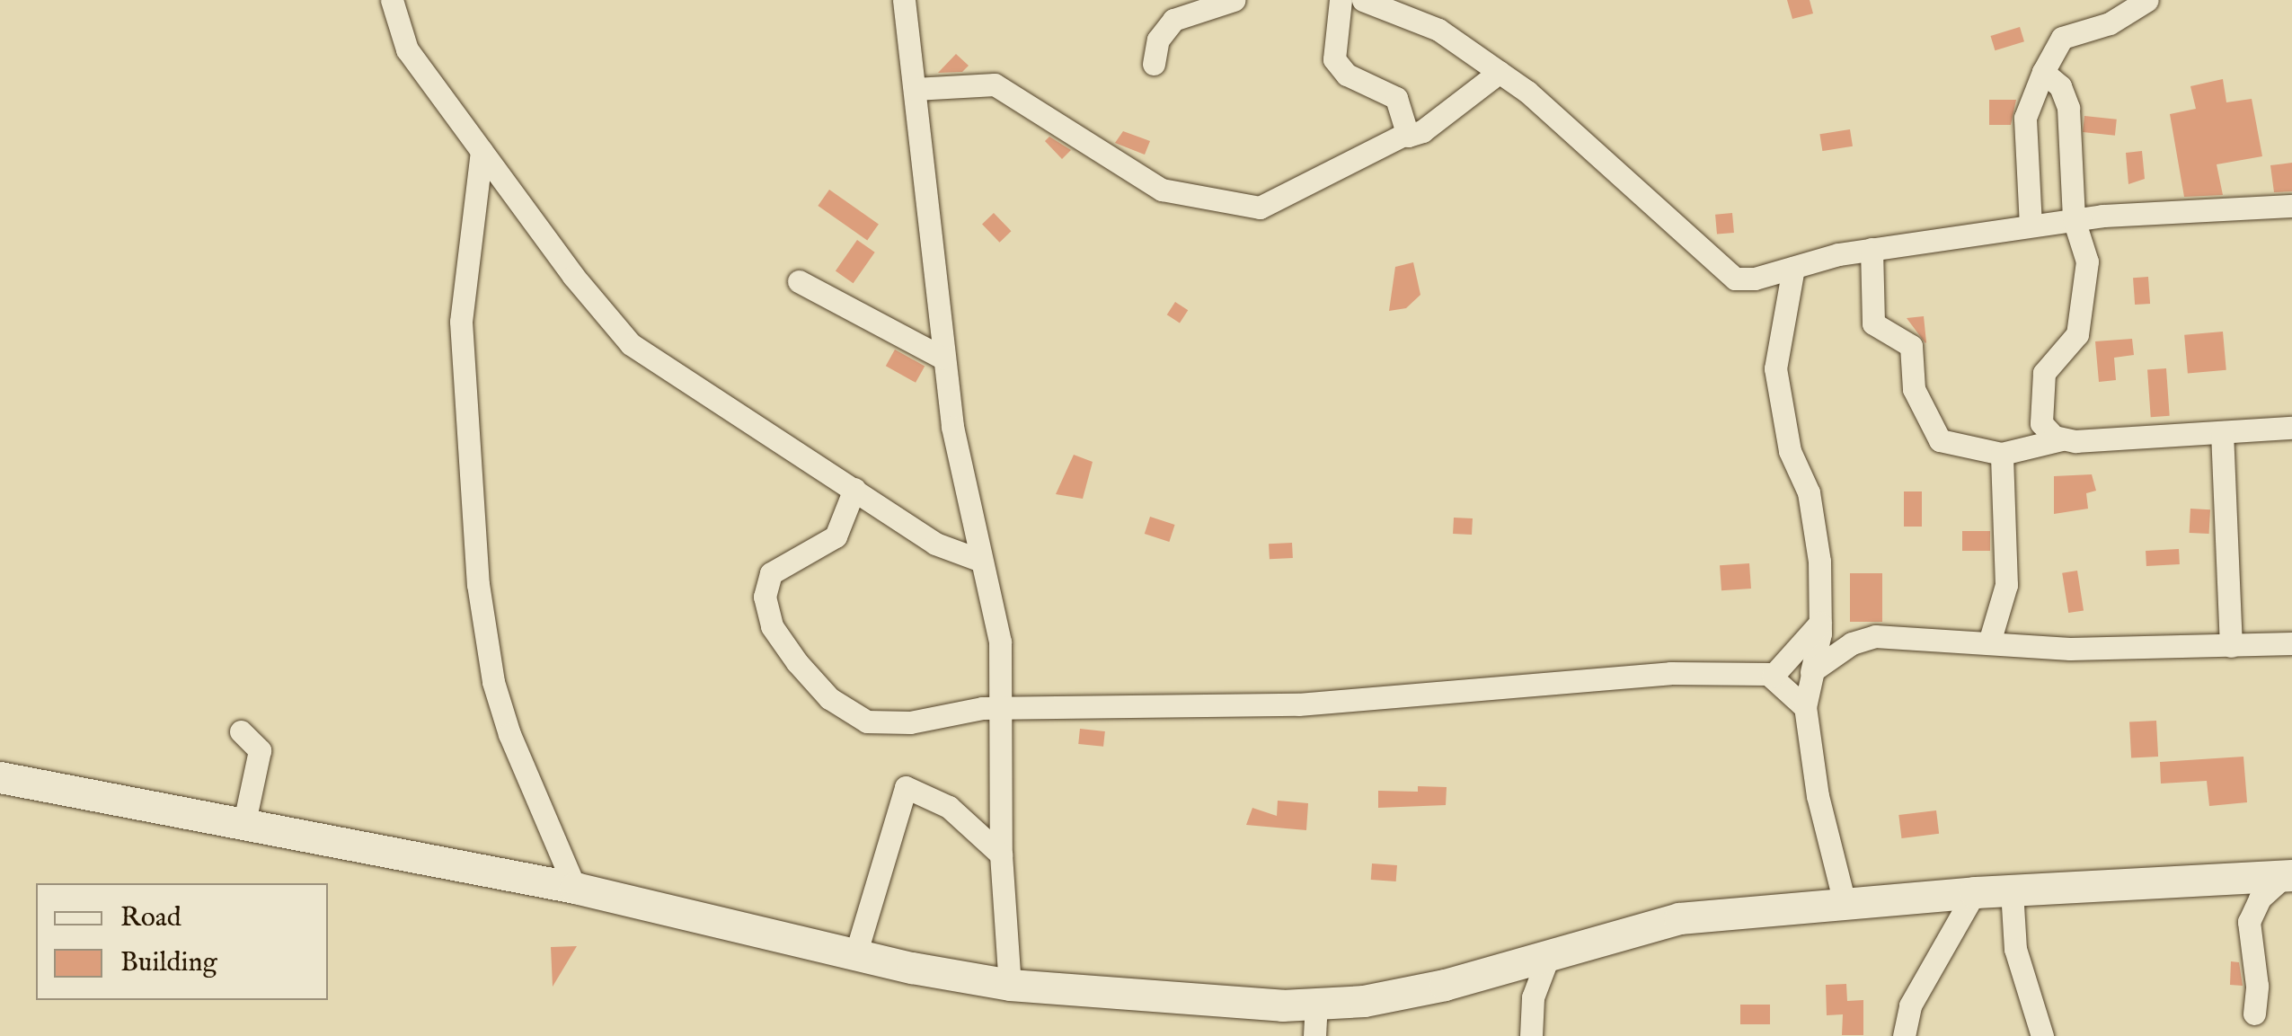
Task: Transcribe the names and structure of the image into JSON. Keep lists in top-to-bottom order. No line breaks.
{"legend":["Road","Building"]}
